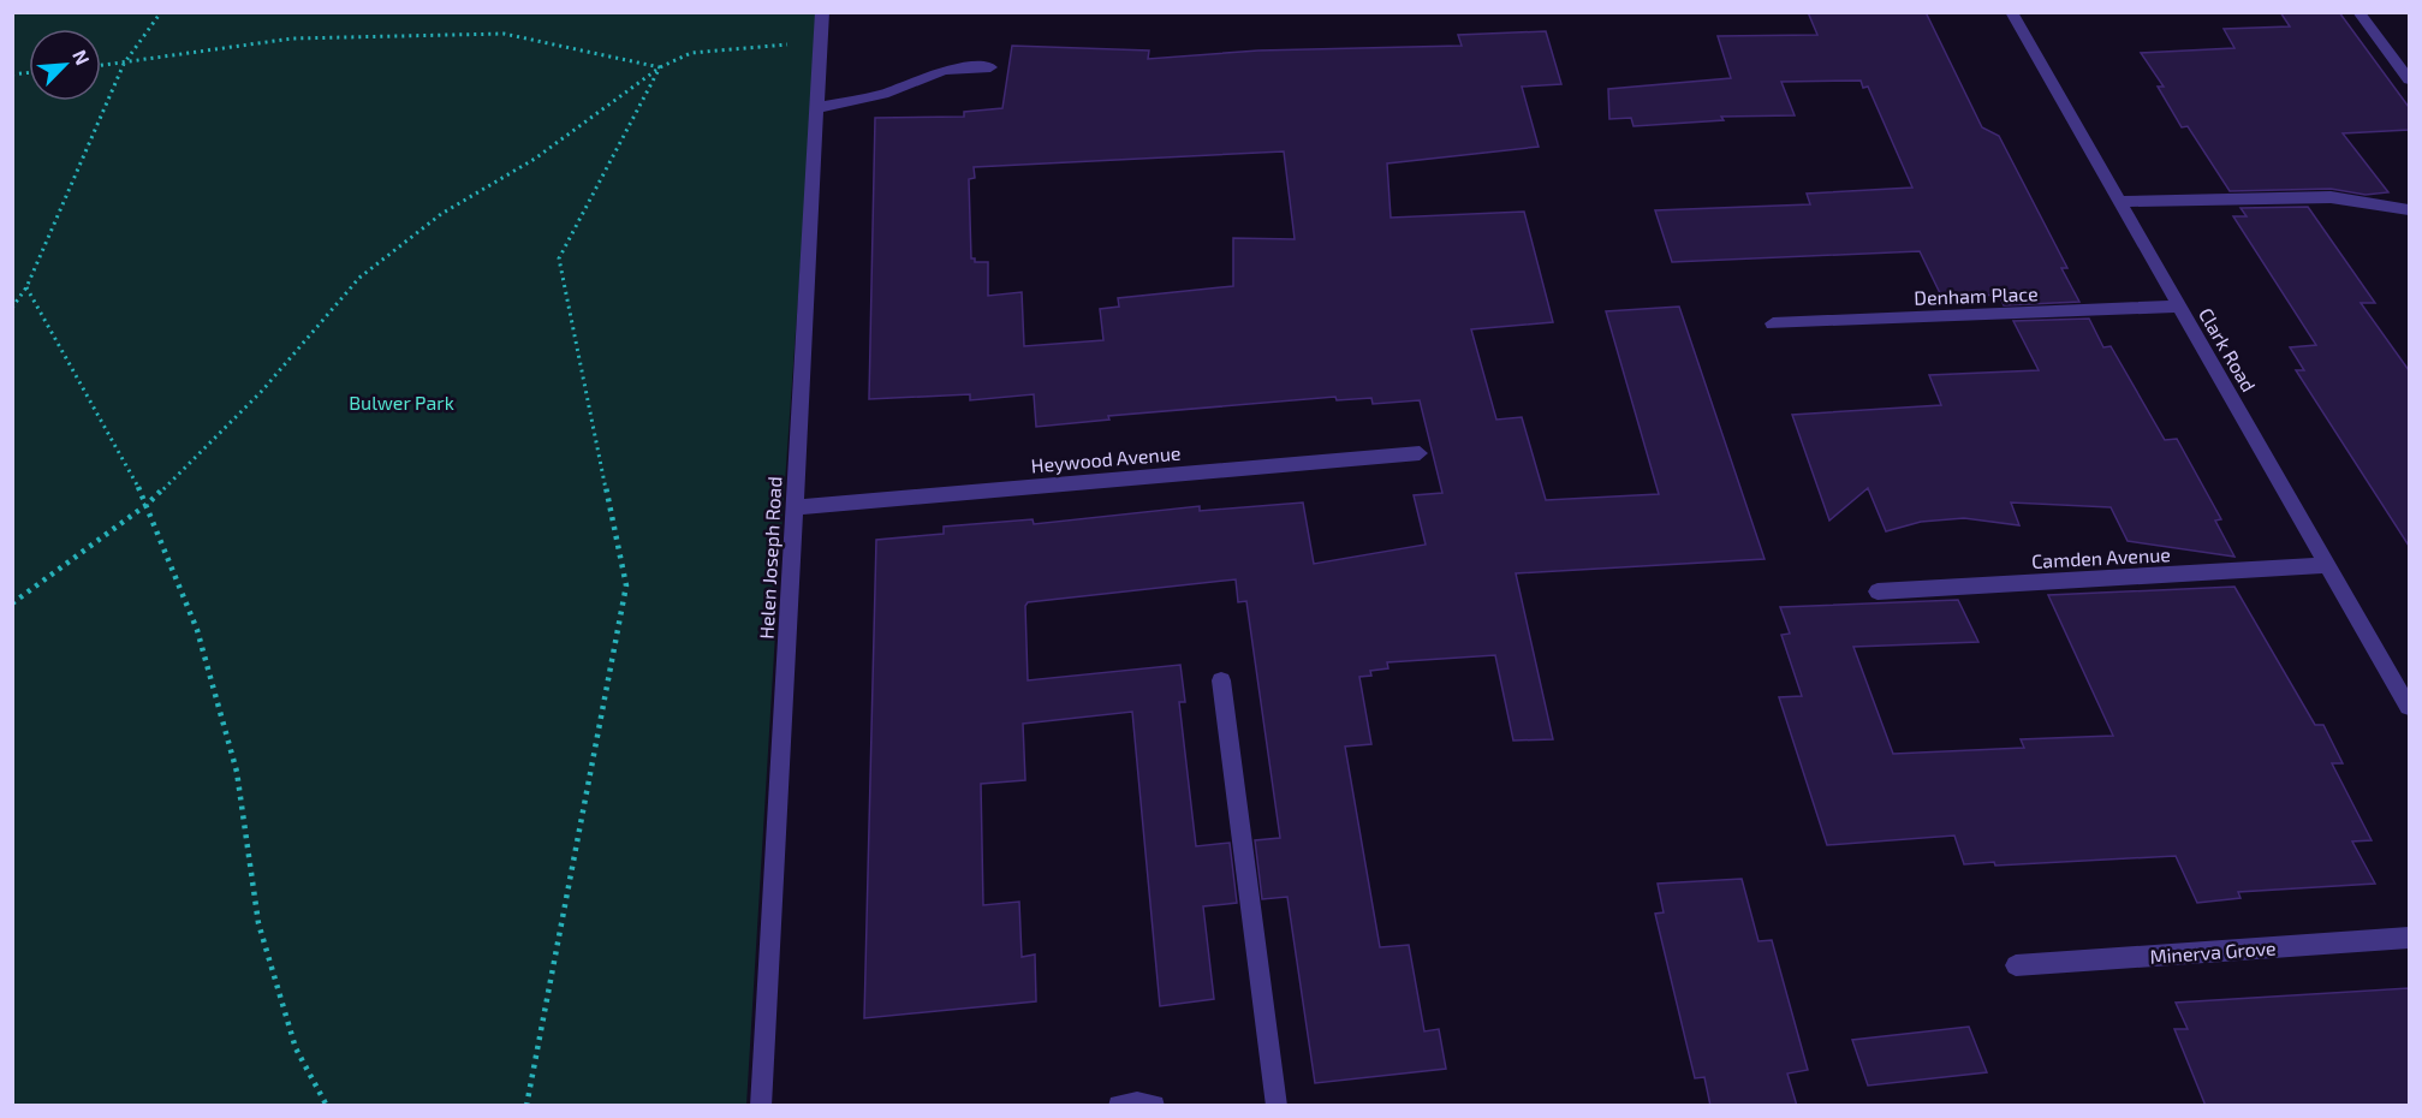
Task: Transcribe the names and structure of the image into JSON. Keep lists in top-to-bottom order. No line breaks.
{"streets":{"street":["Denham Place","Clark Road","Heywood Avenue","Helen Joseph Road","Camden Avenue","Minerva Grove"]},"crossings":[["Denham Place","Clark Road"],["Clark Road","Camden Avenue"],["Heywood Avenue","Helen Joseph Road"]],"parks":["Bulwer Park"],"north":"top right"}
